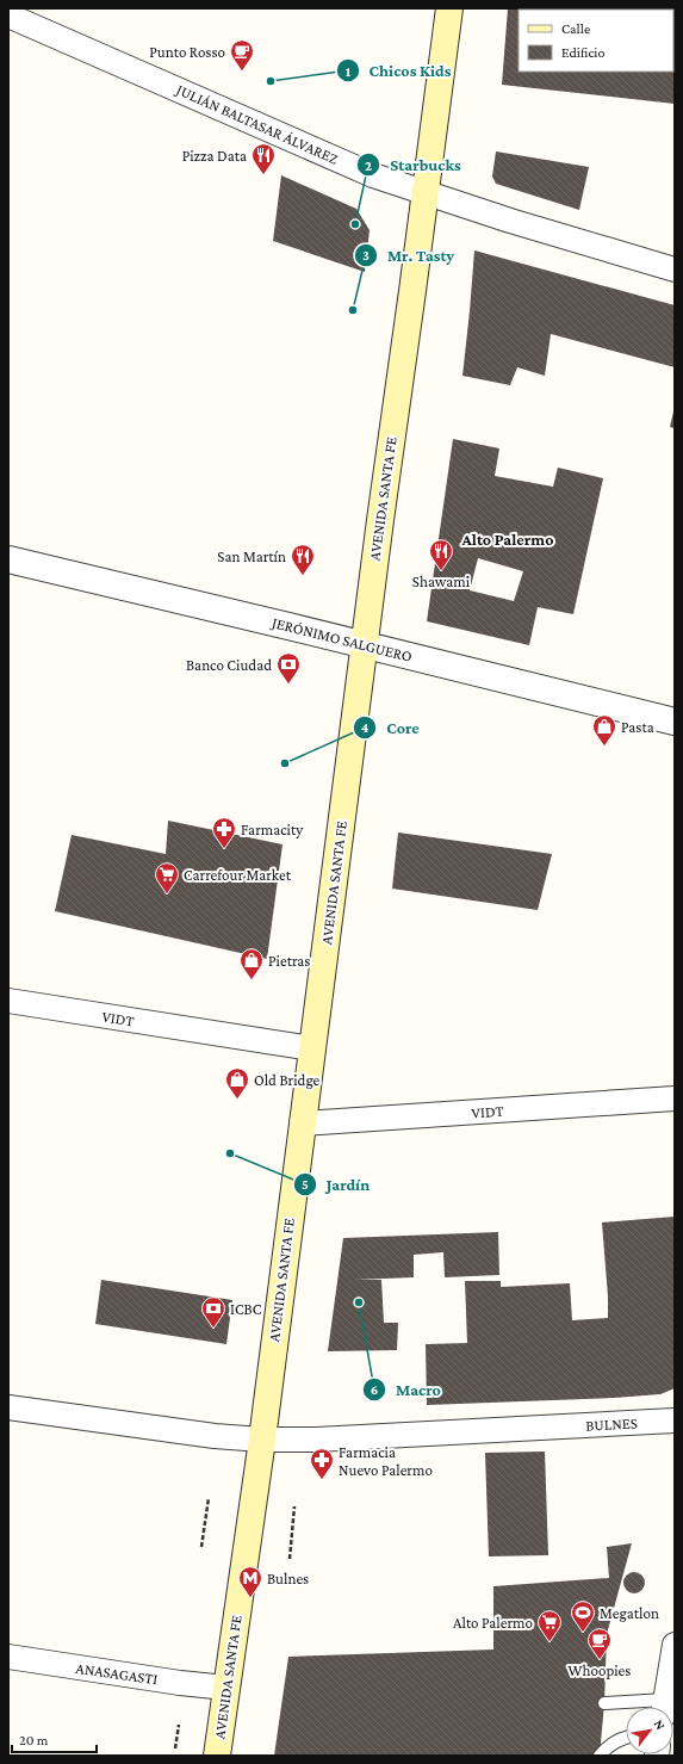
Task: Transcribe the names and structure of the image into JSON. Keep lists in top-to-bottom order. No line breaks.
{"streets":{"main road":["AVENIDA SANTA FE"],"street":["JULIÁN BALTASAR ÁLVAREZ","JERÓNIMO SALGUERO","VIDT","BULNES","ANASAGASTI"]},"crossings":[["JULIÁN BALTASAR ÁLVAREZ","AVENIDA SANTA FE"],["AVENIDA SANTA FE","JERÓNIMO SALGUERO"],["AVENIDA SANTA FE","VIDT"],["AVENIDA SANTA FE","BULNES"],["AVENIDA SANTA FE","ANASAGASTI"]],"districts":["Alto Palermo"],"places":{"cafe":["Punto Rosso","Whoopies"],"other":["Chicos Kids","Starbucks","Mr. Tasty","Core","Jardín","Macro"],"restaurant":["Pizza Data","Shawami","San Martín"],"bank":["Banco Ciudad","ICBC"],"shop":["Pasta","Pietras","Old Bridge"],"pharmacy":["Farmacity","Farmacia Nuevo Palermo"],"supermarket":["Carrefour Market","Alto Palermo"],"metro station":["Bulnes"],"sports":["Megatlon"]},"legend":["Calle","Edificio"],"scale_bar":"20 m","north":"top right"}
